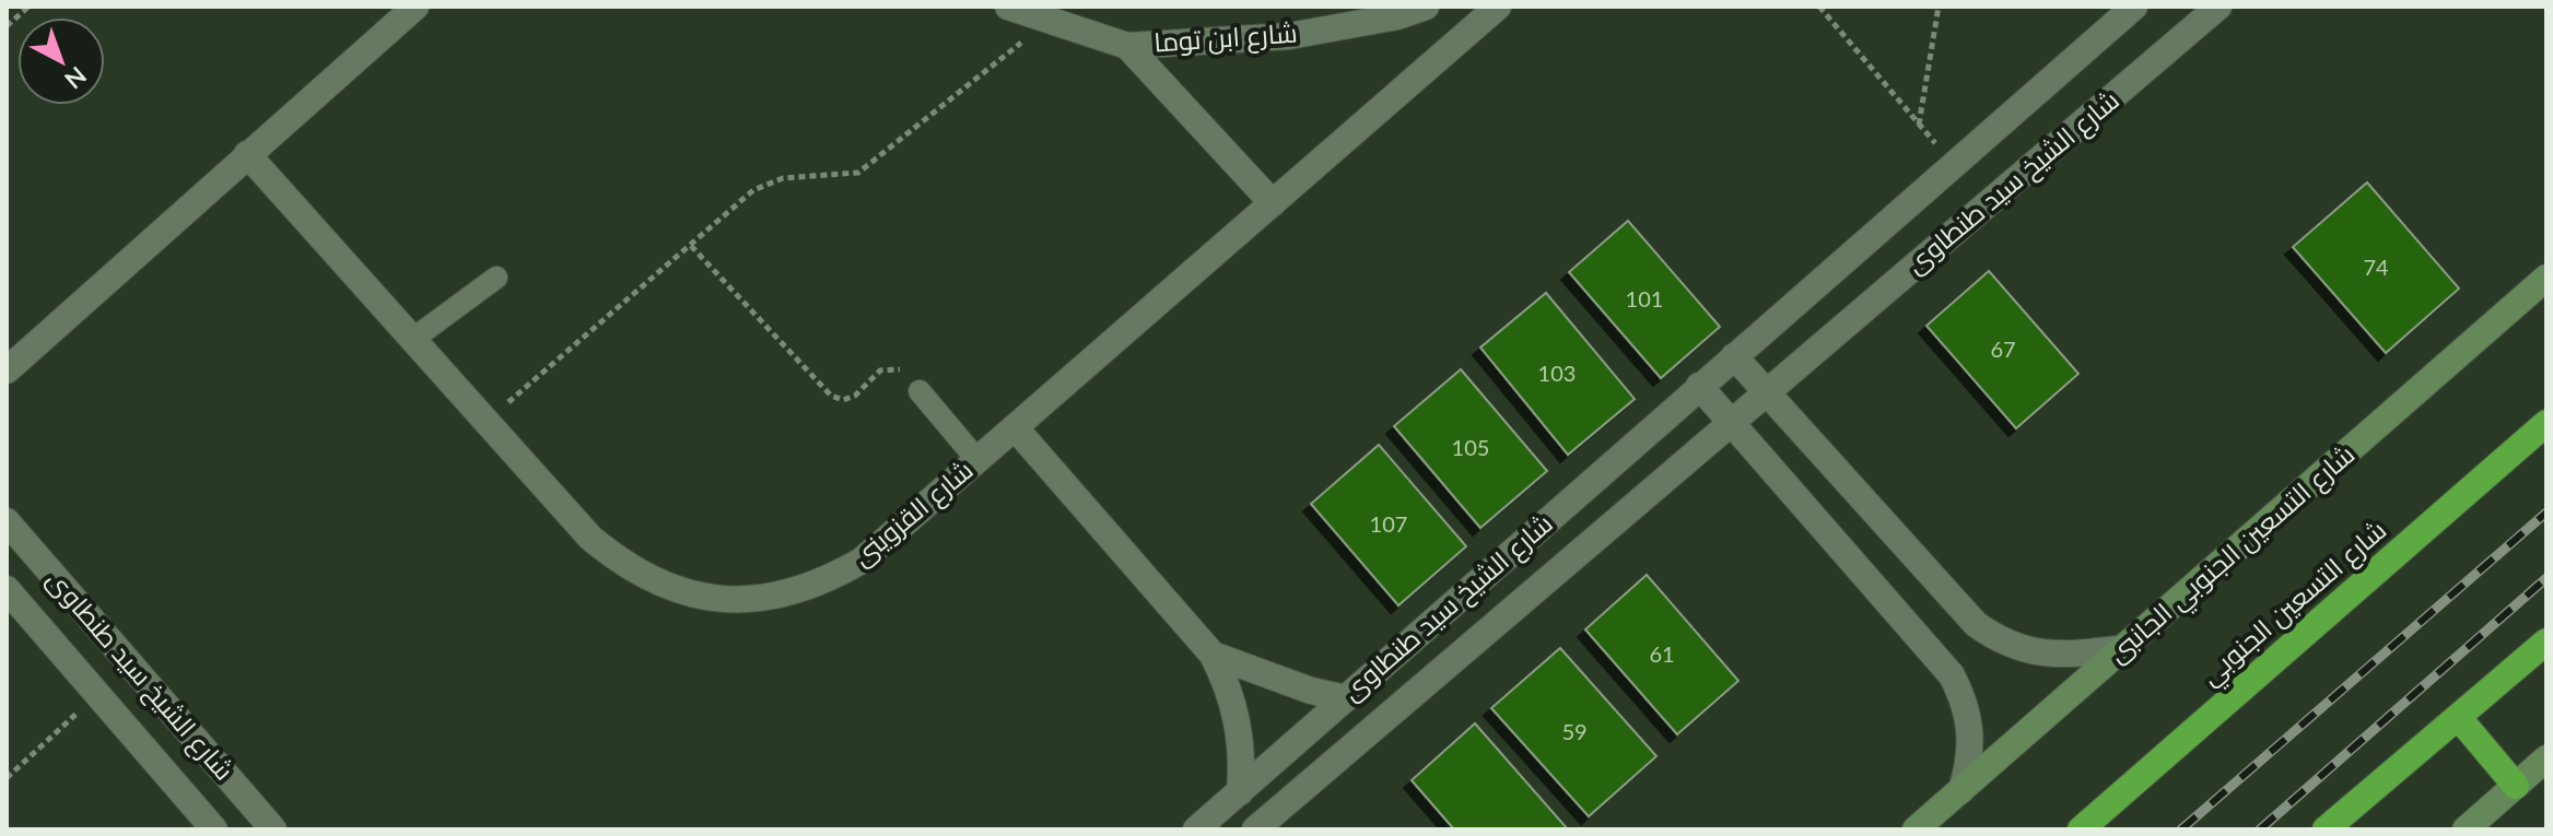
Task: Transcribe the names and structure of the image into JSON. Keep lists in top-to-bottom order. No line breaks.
{"streets":{"highway":["شارع التسعين الجنوبي"],"street":["شارع ابن توما","شارع الشيخ سيد طنطاوى","شارع القزوينى","شارع التسعين الجنوبي الجانبى"]},"crossings":[["شارع ابن توما","شارع القزوينى"]],"house_numbers":["74","101","67","103","105","107","61","59"],"north":"bottom right"}
